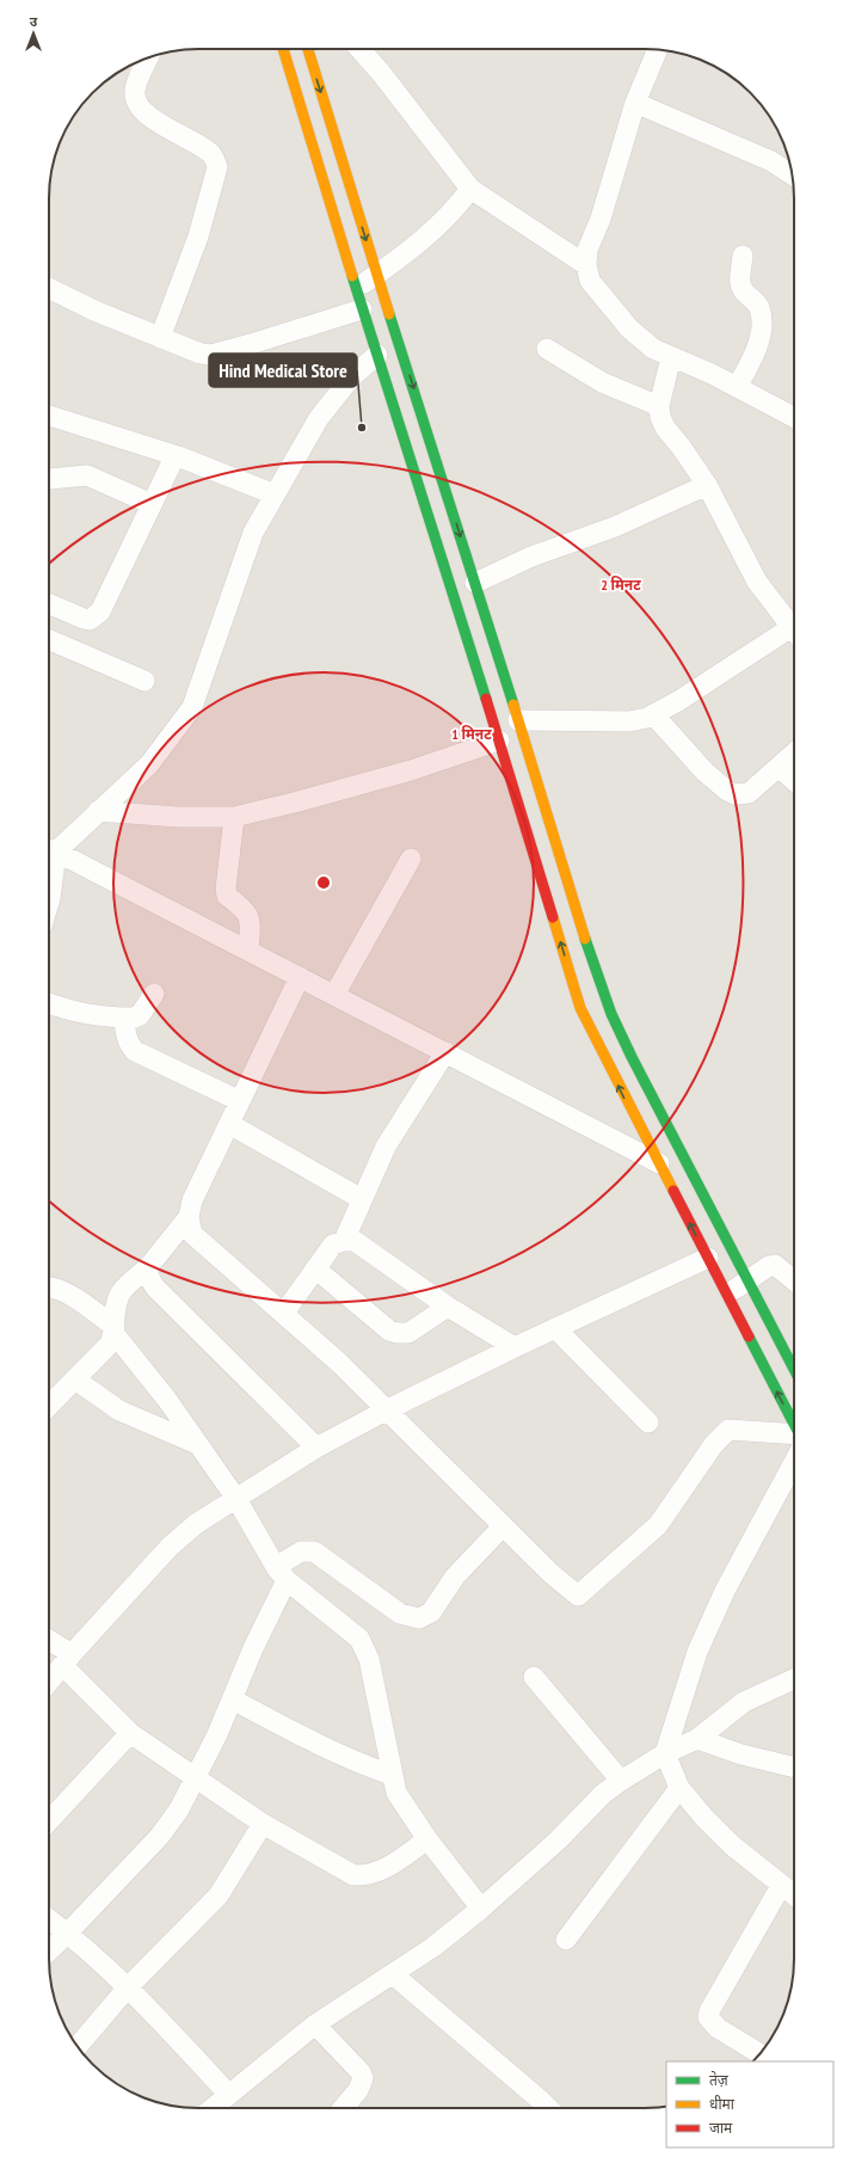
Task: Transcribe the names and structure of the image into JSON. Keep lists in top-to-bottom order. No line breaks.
{"places":["Hind Medical Store"],"legend":["तेज़","धीमा","जाम"],"north":"top","rings":["2 मिनट","1 मिनट"]}
